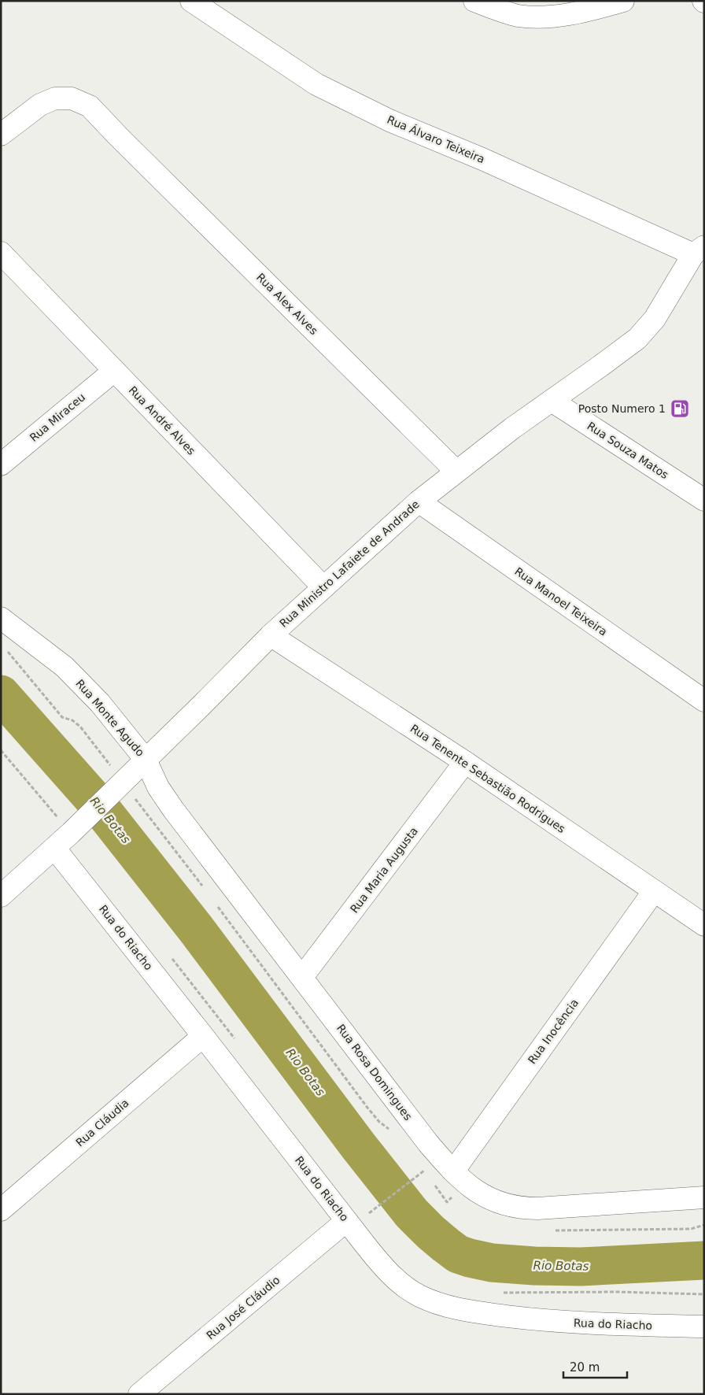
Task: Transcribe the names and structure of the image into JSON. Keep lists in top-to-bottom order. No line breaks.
{"streets":{"street":["Rua Álvaro Teixeira","Rua Alex Alves","Rua Miraceu","Rua André Alves","Rua Souza Matos","Rua Ministro Lafaiete de Andrade","Rua Manoel Teixeira","Rua Monte Agudo","Rua Tenente Sebastião Rodrigues","Rua Maria Augusta","Rua do Riacho","Rua Inocência","Rua Rosa Domingues","Rua Cláudia","Rua José Cláudio"]},"crossings":[["Rua Álvaro Teixeira","Rua Ministro Lafaiete de Andrade"],["Rua Alex Alves","Rua Ministro Lafaiete de Andrade"],["Rua Miraceu","Rua André Alves"],["Rua André Alves","Rua Ministro Lafaiete de Andrade"],["Rua Souza Matos","Rua Ministro Lafaiete de Andrade"],["Rua Ministro Lafaiete de Andrade","Rua Manoel Teixeira"],["Rua Ministro Lafaiete de Andrade","Rua Monte Agudo"],["Rua Ministro Lafaiete de Andrade","Rua Tenente Sebastião Rodrigues"],["Rua Ministro Lafaiete de Andrade","Rua do Riacho"],["Rua Ministro Lafaiete de Andrade","Rua Rosa Domingues"],["Rua Monte Agudo","Rua Rosa Domingues"],["Rua Tenente Sebastião Rodrigues","Rua Maria Augusta"],["Rua Tenente Sebastião Rodrigues","Rua Inocência"],["Rua Maria Augusta","Rua Rosa Domingues"],["Rua do Riacho","Rua Cláudia"],["Rua do Riacho","Rua José Cláudio"],["Rua Inocência","Rua Rosa Domingues"]],"water":["Rio Botas"],"places":{"fuel station":["Posto Numero 1"]},"scale_bar":"20 m"}
